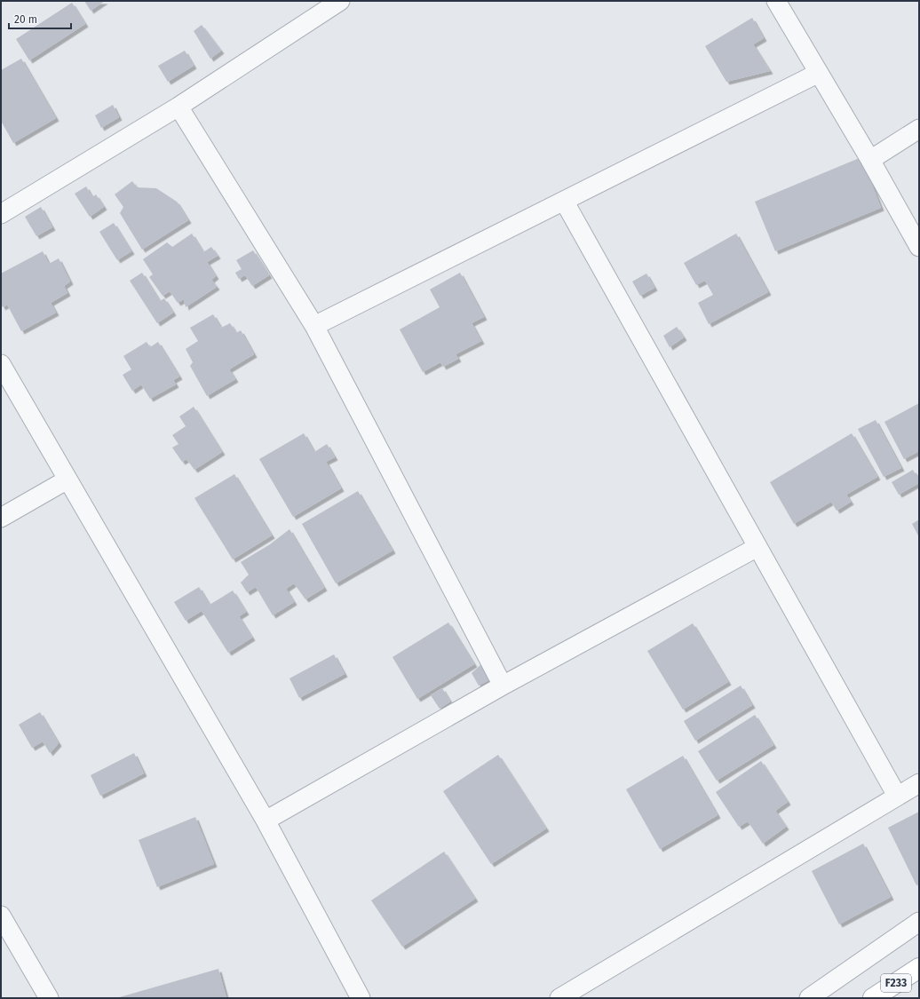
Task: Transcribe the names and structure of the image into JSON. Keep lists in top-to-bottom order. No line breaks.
{"streets":{"main road":["F233"]},"scale_bar":"20 m"}
